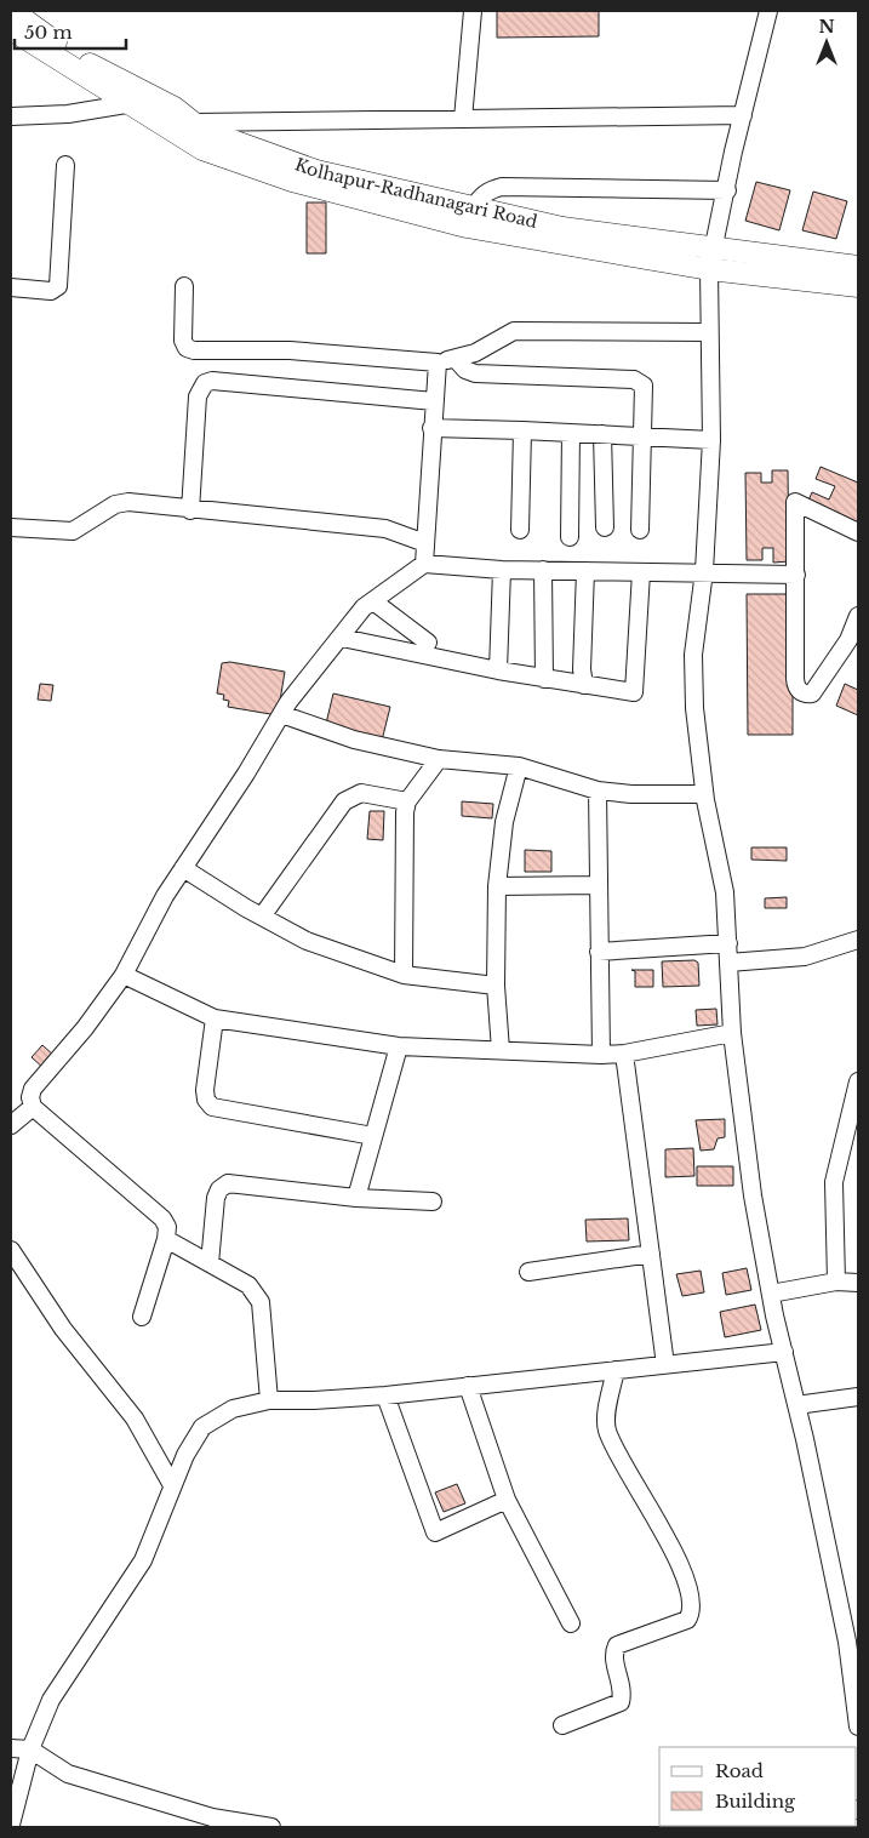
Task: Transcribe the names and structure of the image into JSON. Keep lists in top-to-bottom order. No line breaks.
{"streets":{"main road":["Kolhapur-Radhanagari Road"]},"legend":["Road","Building"],"scale_bar":"50 m","north":"top"}
